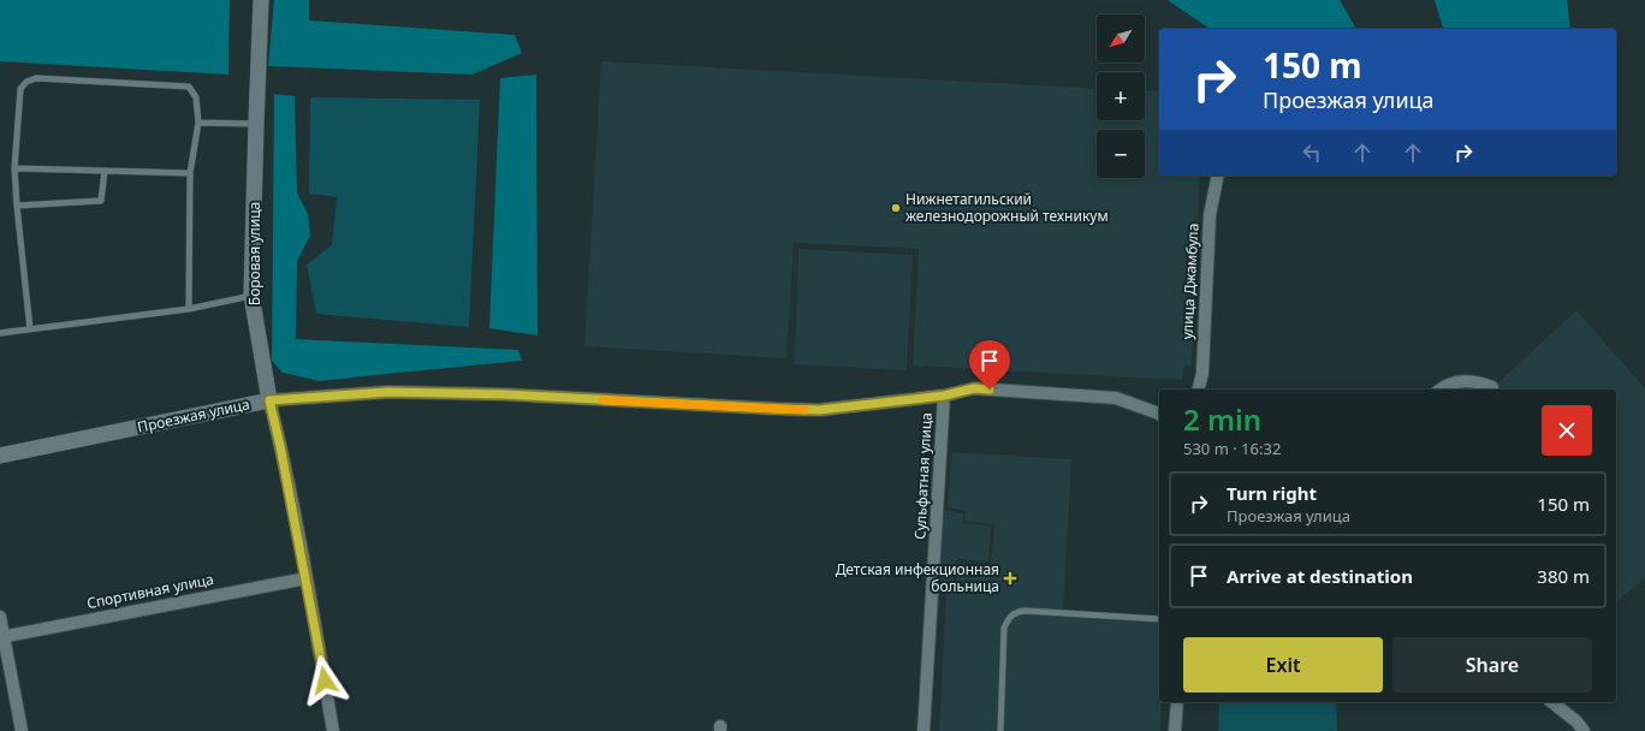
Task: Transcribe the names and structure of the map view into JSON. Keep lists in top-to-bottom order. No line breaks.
{"streets":{"street":["Боровая улица","улица Джамбула","Проезжая улица","Сульфатная улица","Спортивная улица"]},"crossings":[["Боровая улица","Проезжая улица"],["Боровая улица","Спортивная улица"],["Проезжая улица","Сульфатная улица"]],"places":{"other":["Нижнетагильский железнодорожный техникум"],"health":["Детская инфекционная больница"]},"north":"bottom left","page":{"map_buttons":["+","−"],"turn":["150 m","Проезжая улица"],"heading":["2 min","530 m · 16:32"],"list":[{"name":"Turn right","note":"Проезжая улица","value":"150 m"},{"name":"Arrive at destination","value":"380 m"}],"buttons":["Exit","Share"]}}
